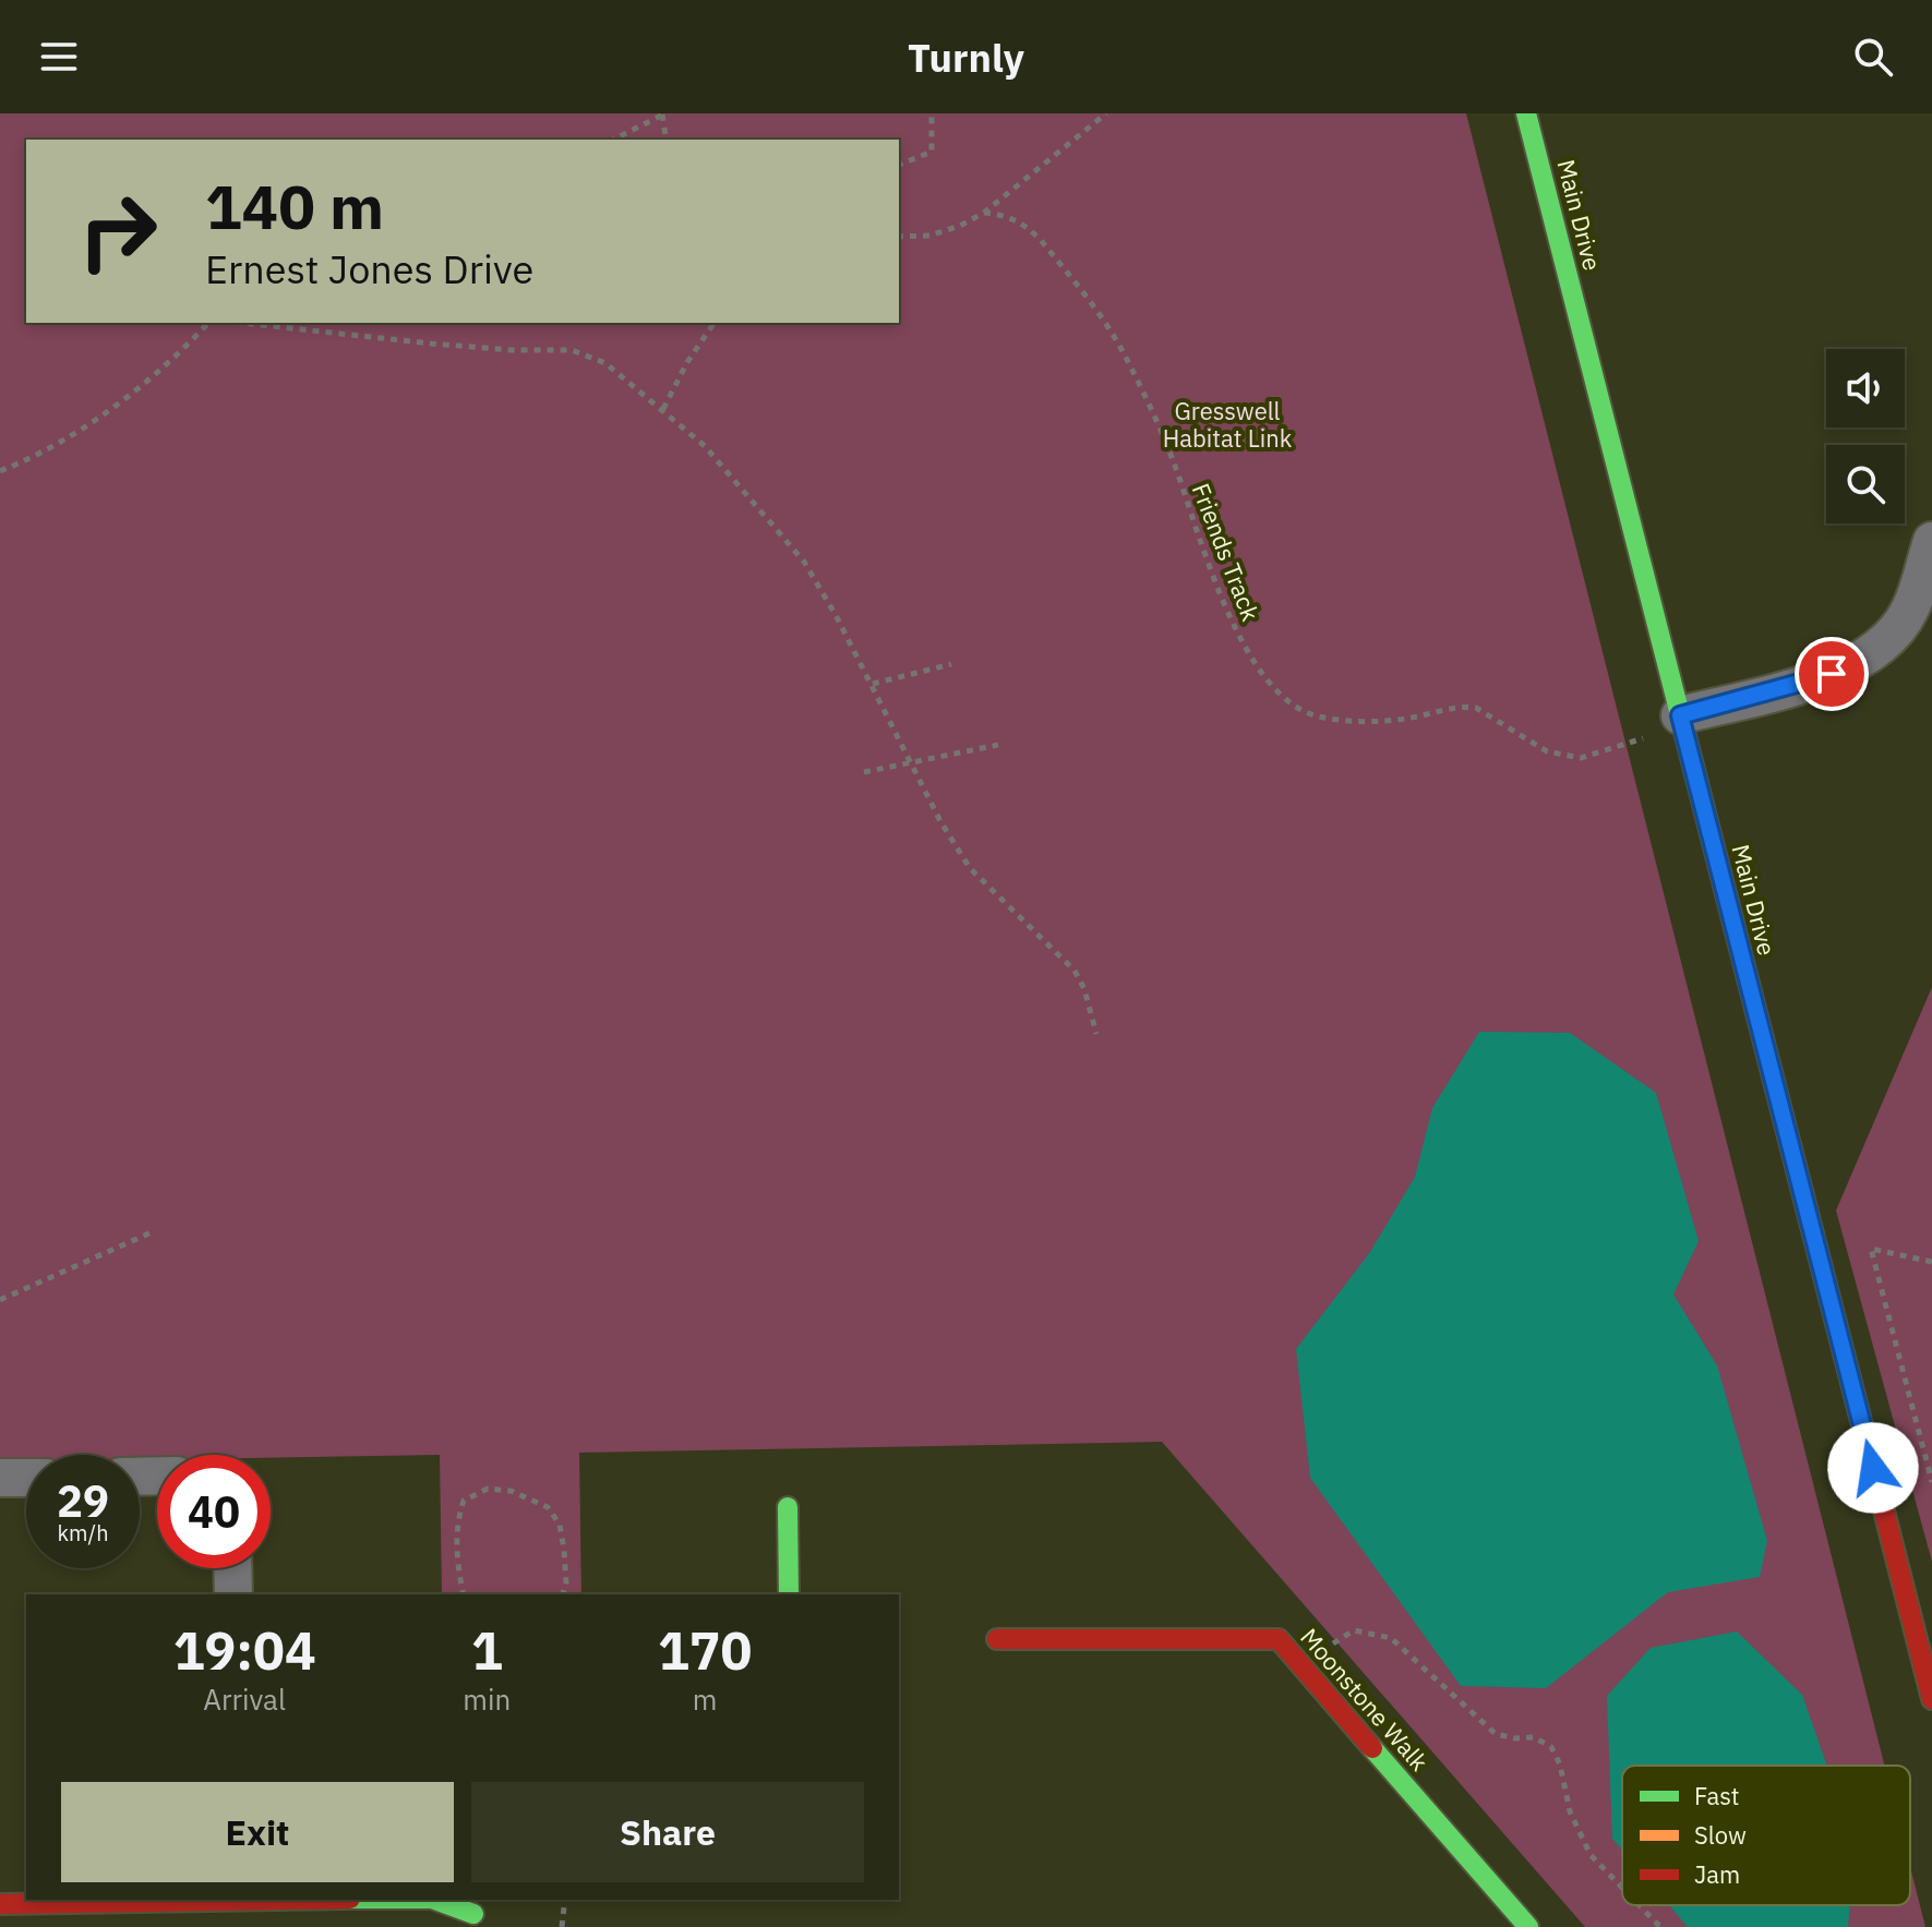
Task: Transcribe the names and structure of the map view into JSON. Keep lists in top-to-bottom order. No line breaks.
{"streets":{"street":["Main Drive","Moonstone Walk"],"path":["Friends Track"]},"parks":["Gresswell Habitat Link"],"legend":["Fast","Slow","Jam"],"page":{"header":"Turnly","turn":["140 m","Ernest Jones Drive"],"speed":"29 km/h","limit":"40","eta":["19:04","Arrival","1","min","170","m"],"buttons":["Exit","Share"]}}
